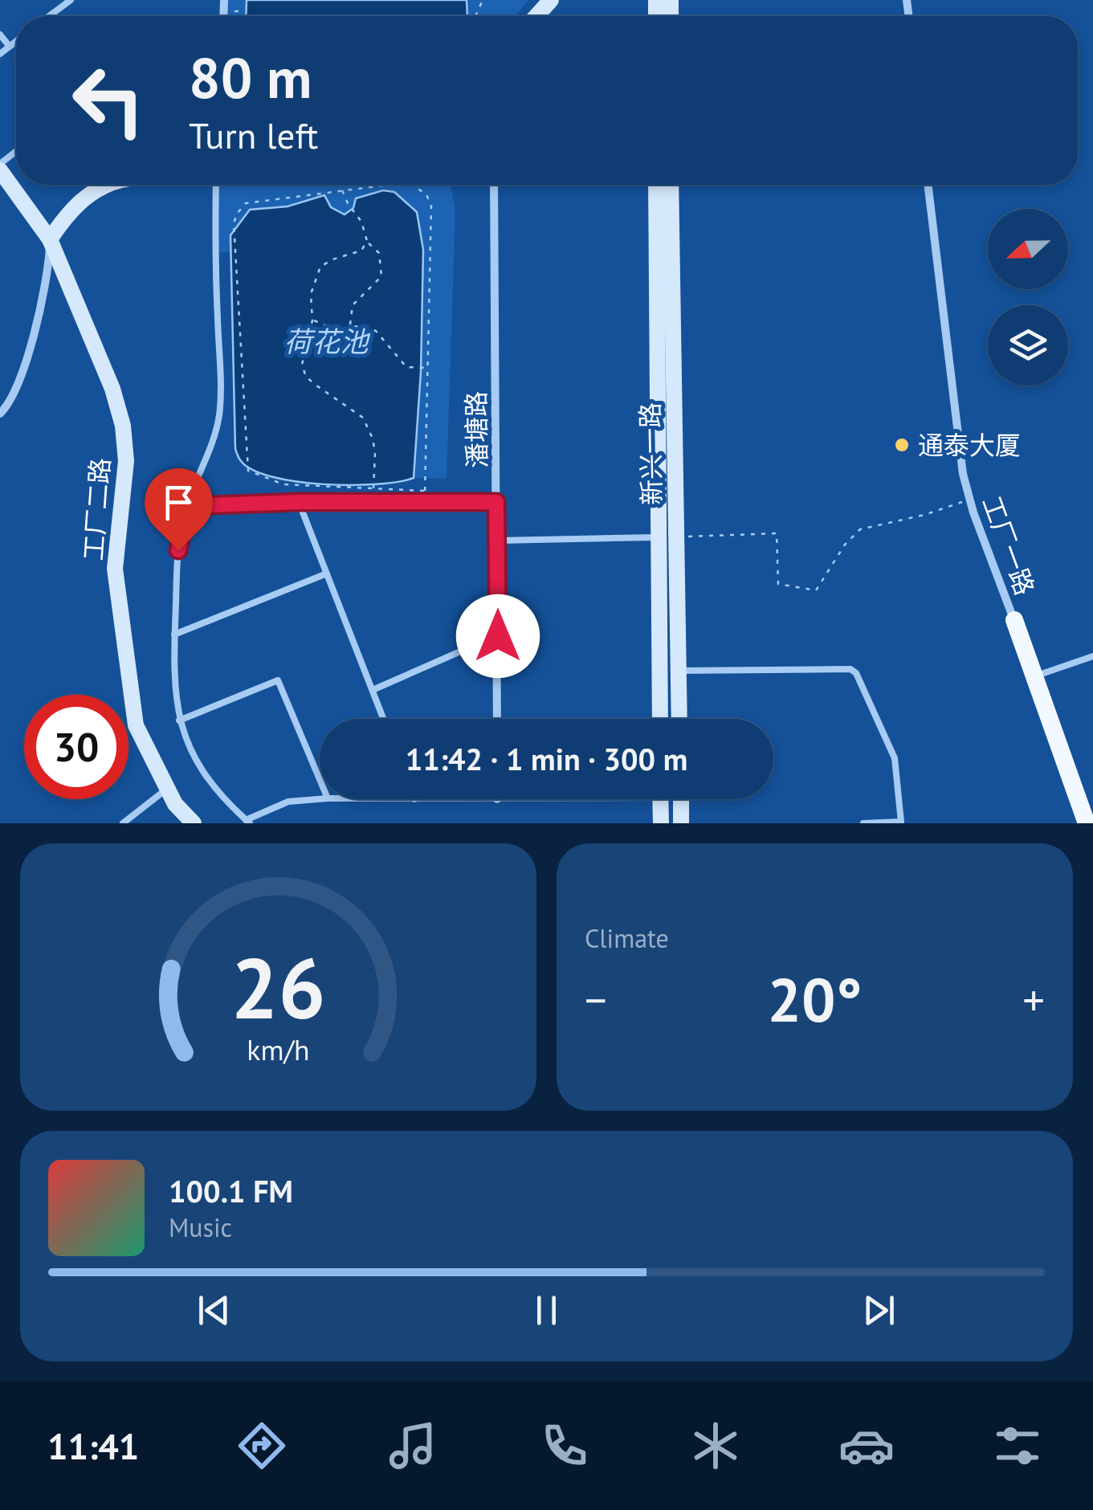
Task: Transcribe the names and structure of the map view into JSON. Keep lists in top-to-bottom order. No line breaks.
{"streets":{"main road":["新兴一路","工厂二路"],"street":["潘塘路","工厂一路"]},"water":["荷花池"],"places":["通泰大厦"],"north":"left","page":{"turn":["80 m","Turn left"],"limit":"30","trip":"11:42 · 1 min · 300 m","tile":"Climate","heat":["−","20°","+"],"song":["100.1 FM","Music"],"tabs":"11:41","gauge":["26","km/h"]}}
